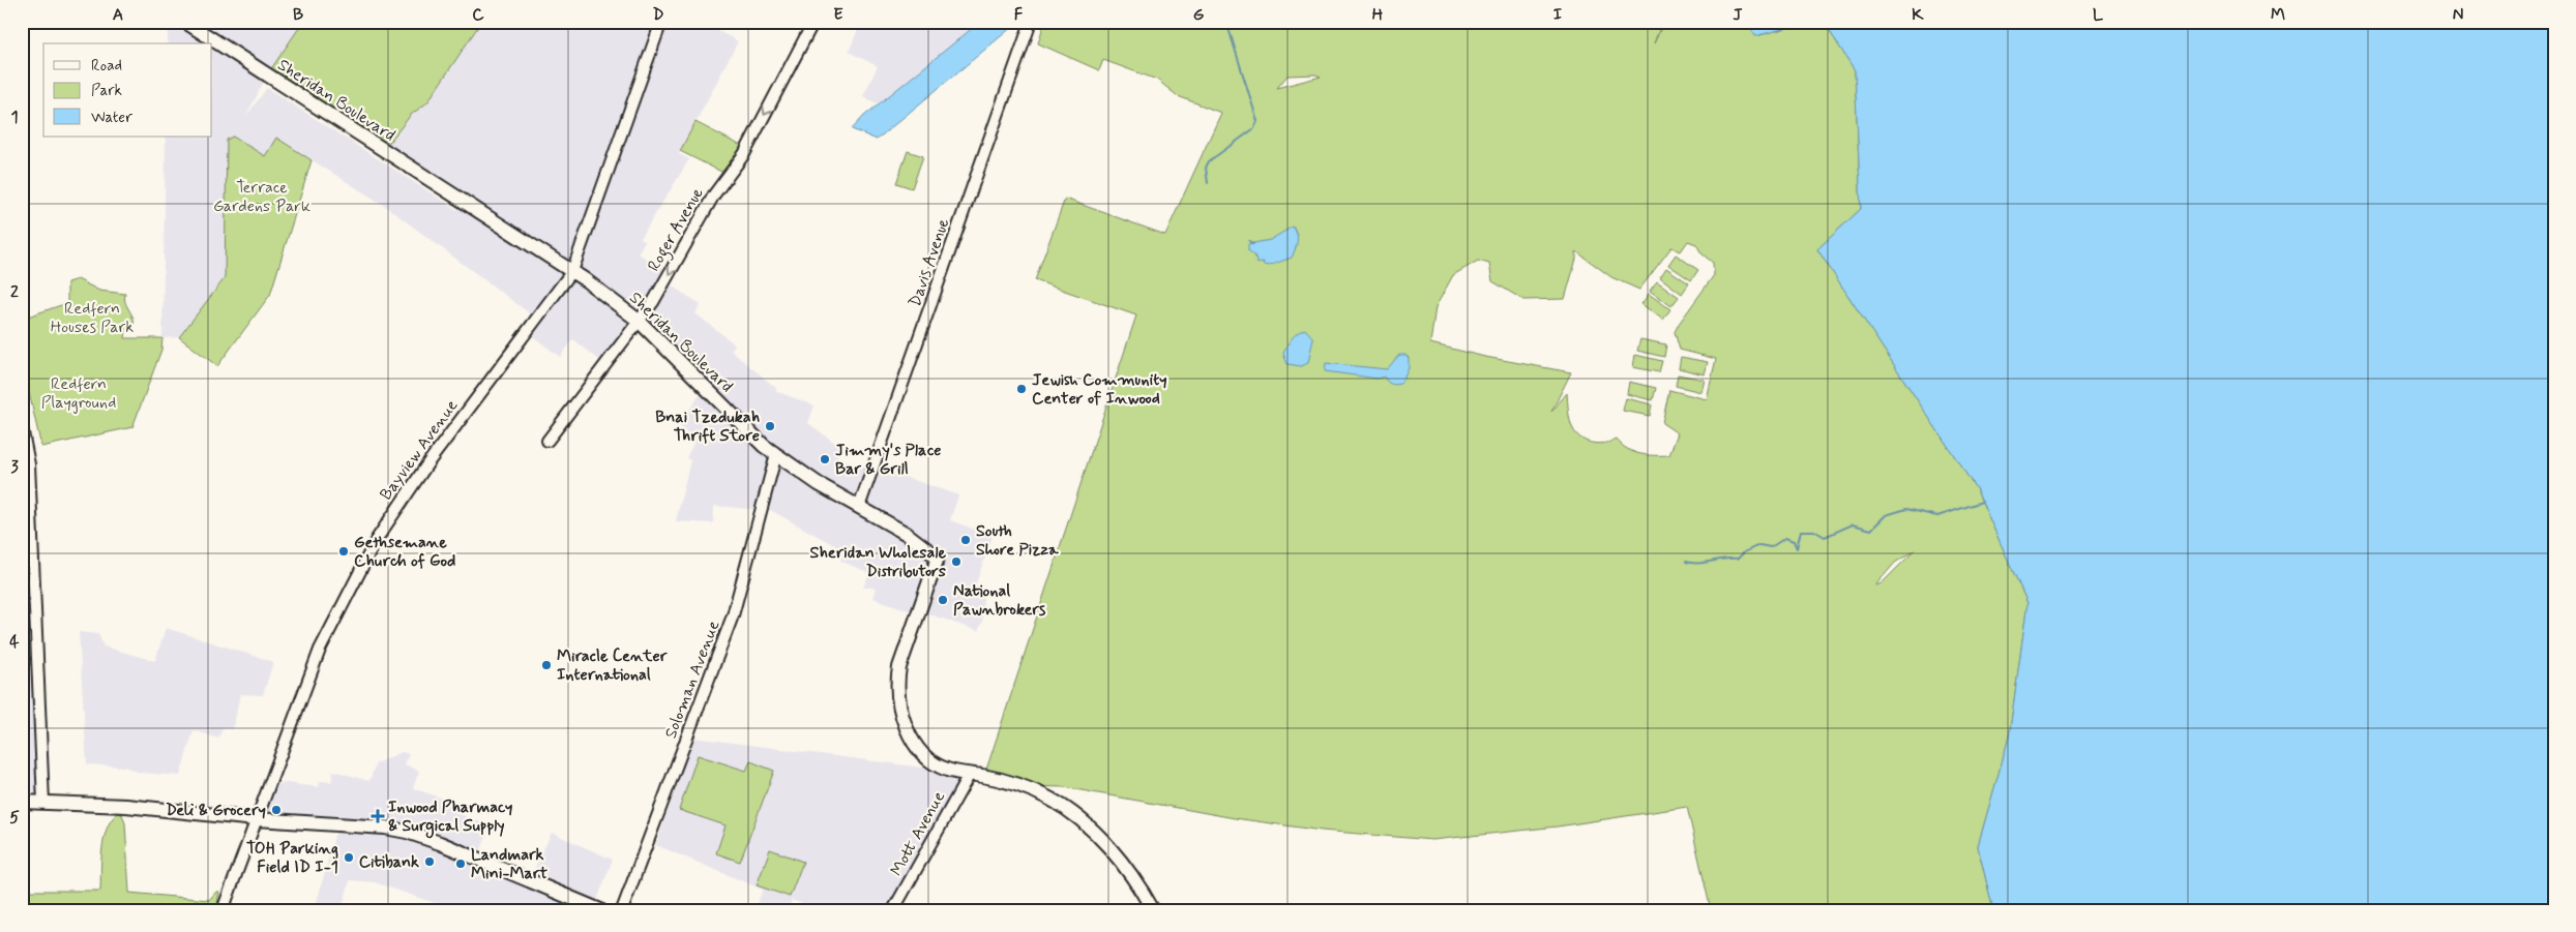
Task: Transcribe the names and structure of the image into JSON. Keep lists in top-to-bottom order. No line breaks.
{"streets":{"main road":["Sheridan Boulevard"],"street":["Roger Avenue","Davis Avenue","Bayview Avenue","Soloman Avenue","Mott Avenue"]},"crossings":[["Sheridan Boulevard","Roger Avenue"],["Sheridan Boulevard","Davis Avenue"],["Sheridan Boulevard","Bayview Avenue"],["Sheridan Boulevard","Soloman Avenue"],["Sheridan Boulevard","Mott Avenue"]],"one_way":["Roger Avenue"],"parks":["Terrace Gardens Park","Redfern Houses Park","Redfern Playground"],"places":{"other":["Jewish Community Center of Inwood","Bnai Tzedukah Thrift Store","Jimmy's Place Bar & Grill","South Shore Pizza","Gethsemane Church of God","Sheridan Wholesale Distributors","National Pawnbrokers","Miracle Center International","Deli & Grocery","TOH Parking Field ID I-1","Citibank","Landmark Mini-Mart"],"health":["Inwood Pharmacy & Surgical Supply"]},"legend":["Road","Park","Water"],"grid":{"columns":["A","B","C","D","E","F","G","H","I","J","K","L","M","N"],"rows":["1","2","3","4","5"]}}
